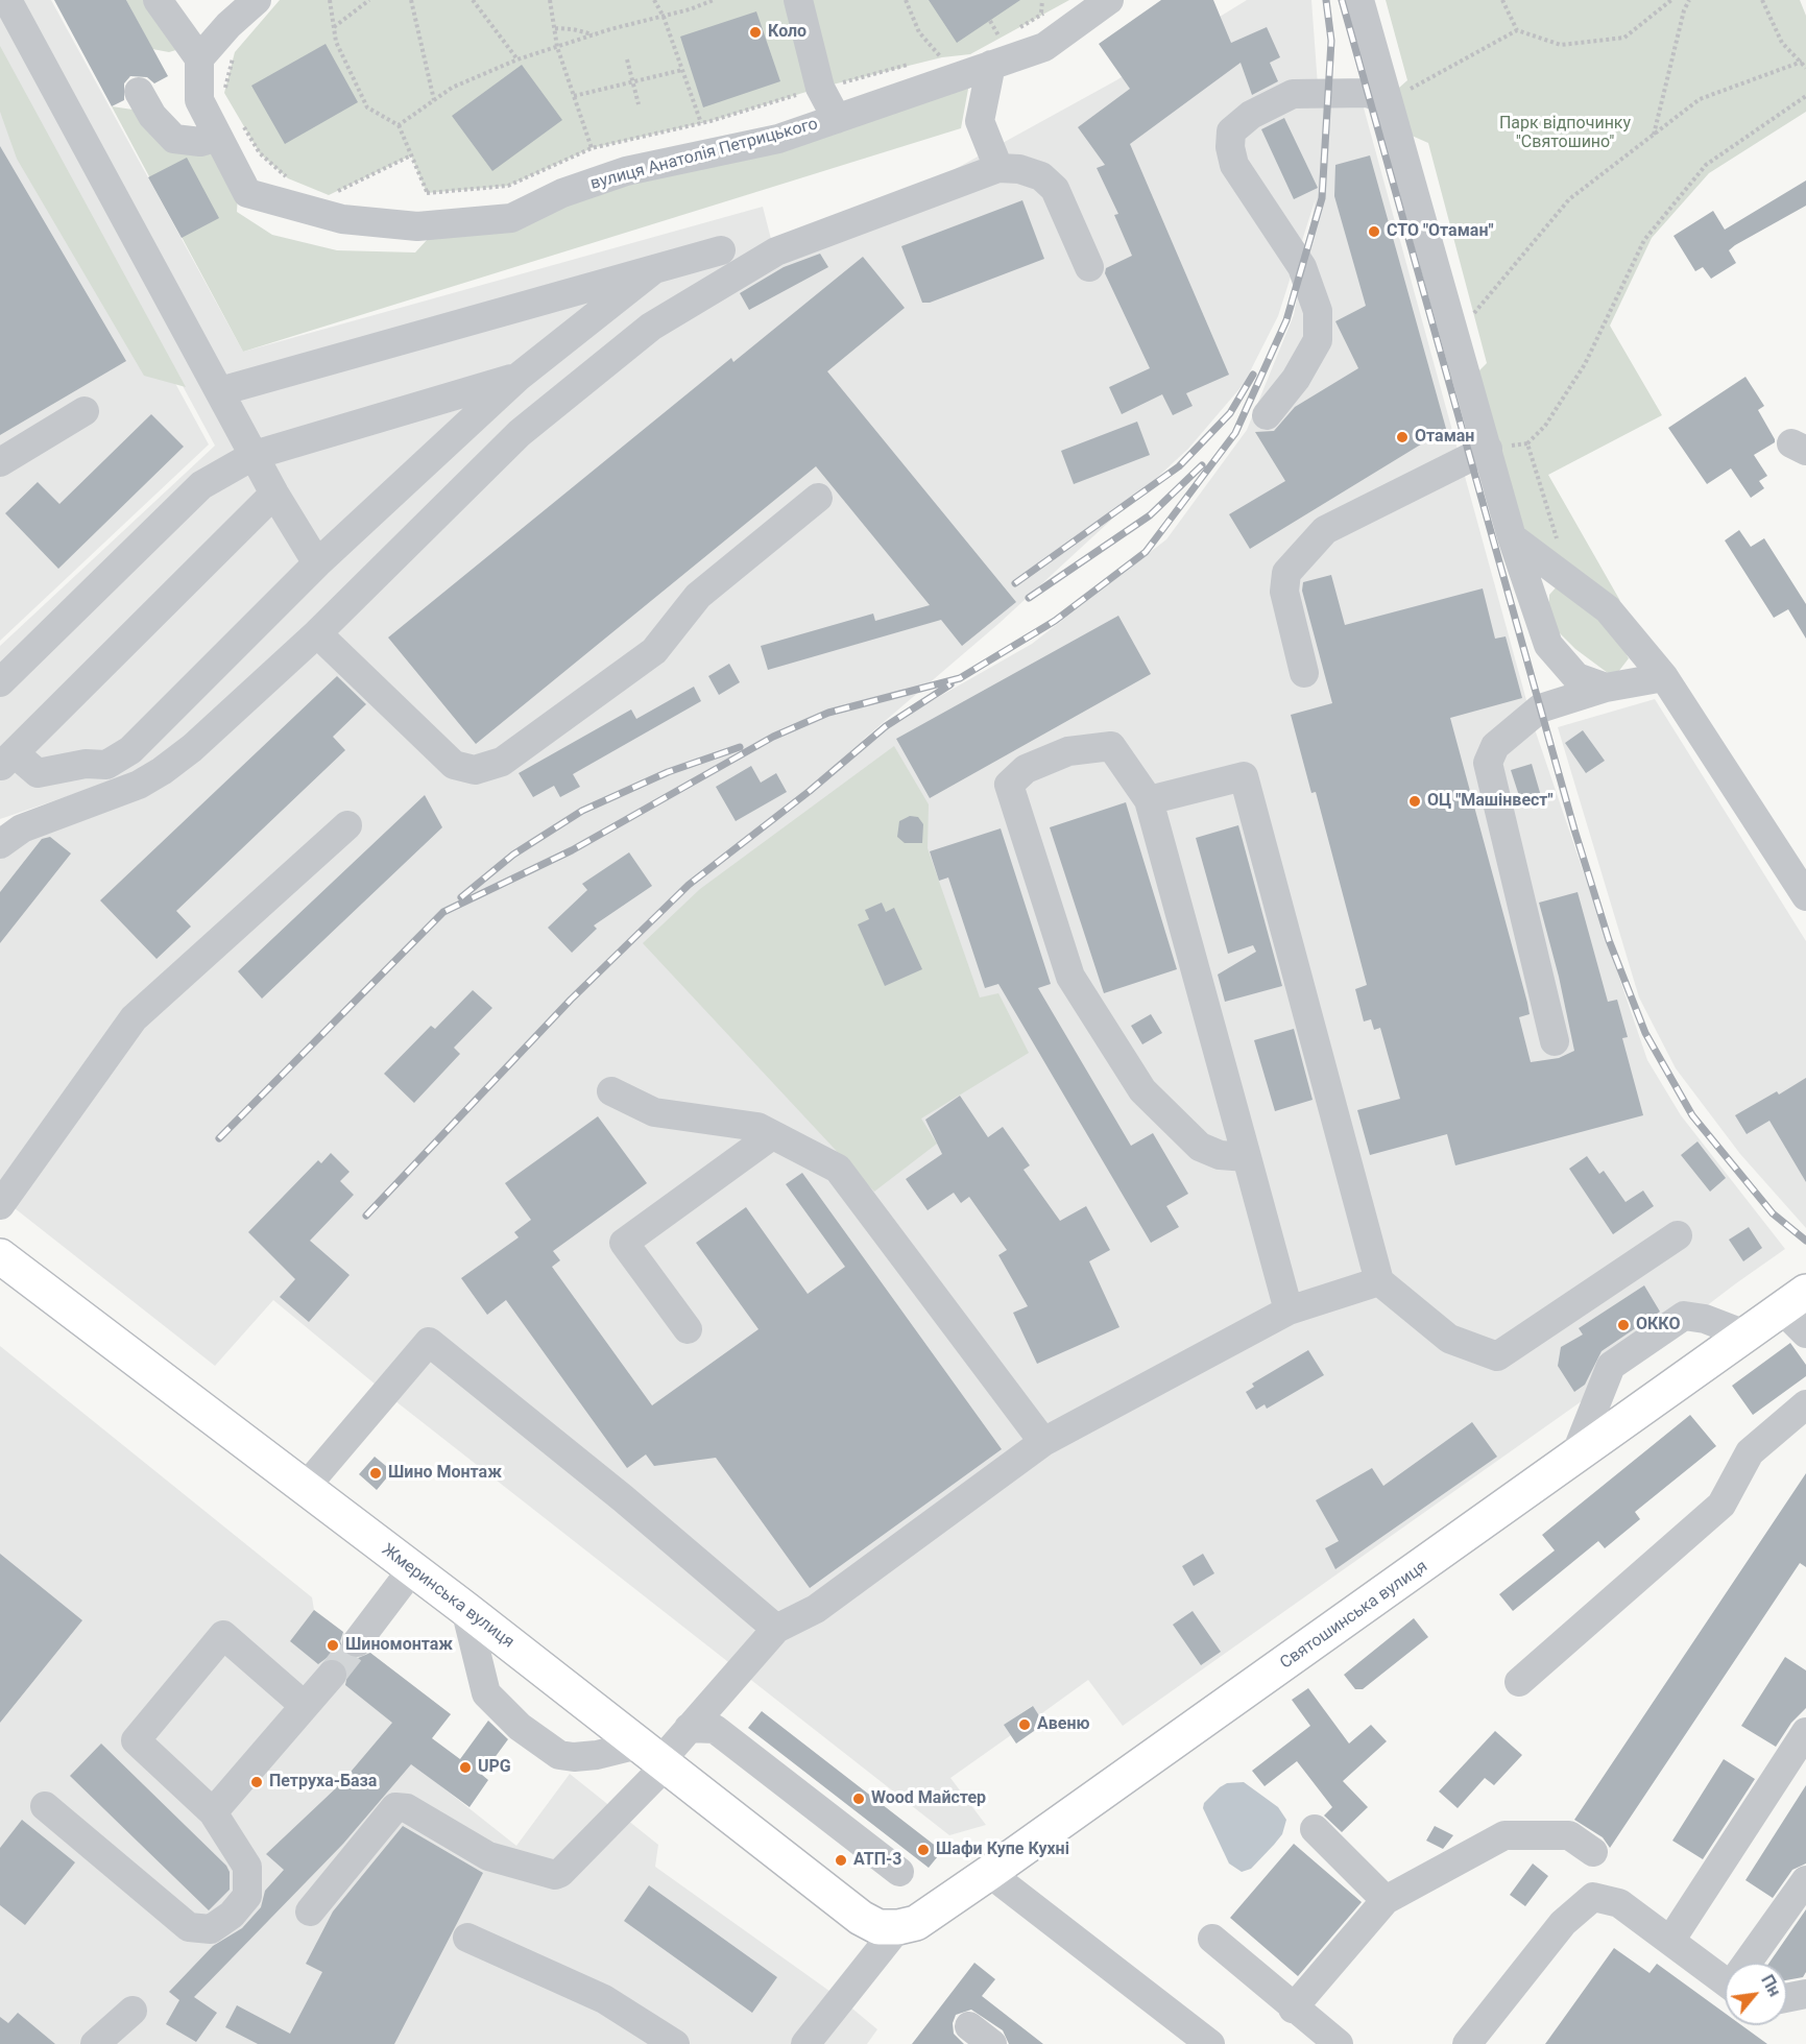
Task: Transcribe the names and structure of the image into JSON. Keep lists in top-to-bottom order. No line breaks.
{"streets":{"main road":["Жмеринська вулиця","Святошинська вулиця"],"street":["вулиця Анатолія Петрицького"]},"crossings":[["Жмеринська вулиця","Святошинська вулиця"]],"parks":["Парк відпочинку \"Святошино\""],"places":["Коло","СТО \"Отаман\"","Отаман","ОЦ \"Машінвест\"","ОККО","Шино Монтаж","Шиномонтаж","Авеню","UPG","Петруха-База","Wood Майстер","Шафи Купе Кухні","АТП-3"],"north":"top right"}
